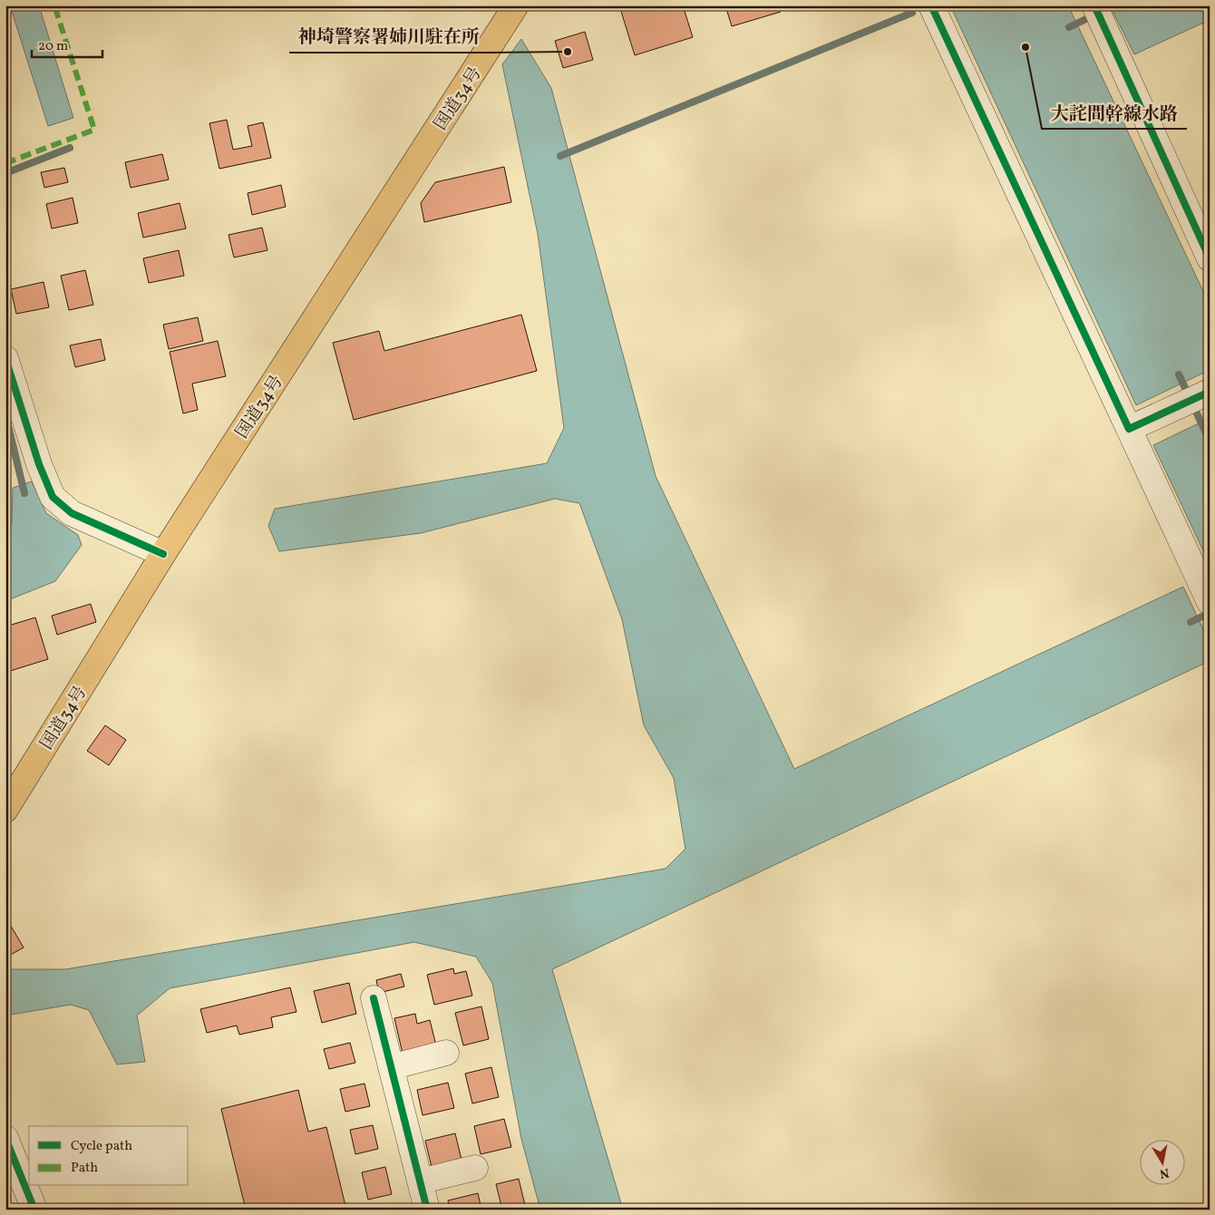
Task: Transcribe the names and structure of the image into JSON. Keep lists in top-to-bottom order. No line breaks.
{"streets":{"highway":["国道34号"]},"places":["大詫間幹線水路","神埼警察署姉川駐在所"],"legend":["Cycle path","Path"],"scale_bar":"20 m","north":"bottom"}
